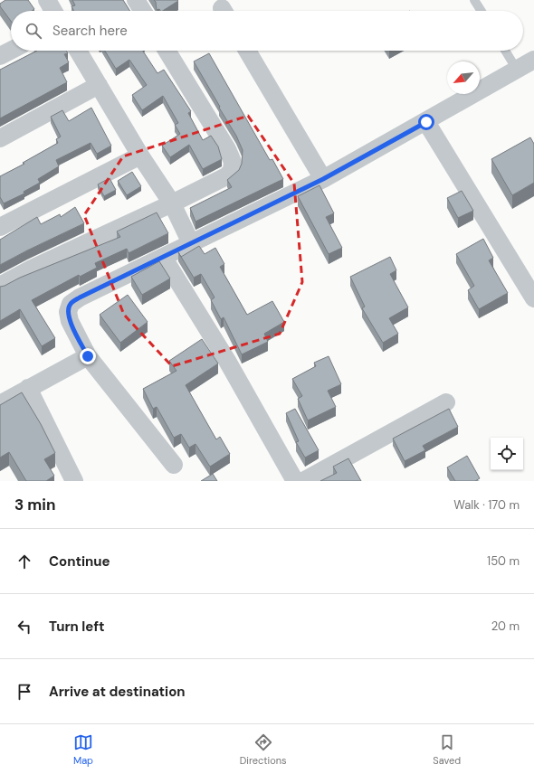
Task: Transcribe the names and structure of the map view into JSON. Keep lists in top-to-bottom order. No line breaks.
{"north":"bottom left","page":{"search":"Search here","heading":["3 min","Walk · 170 m"],"list":[["Continue","150 m"],["Turn left","20 m"],"Arrive at destination"],"nav":["Map","Directions","Saved"]}}
